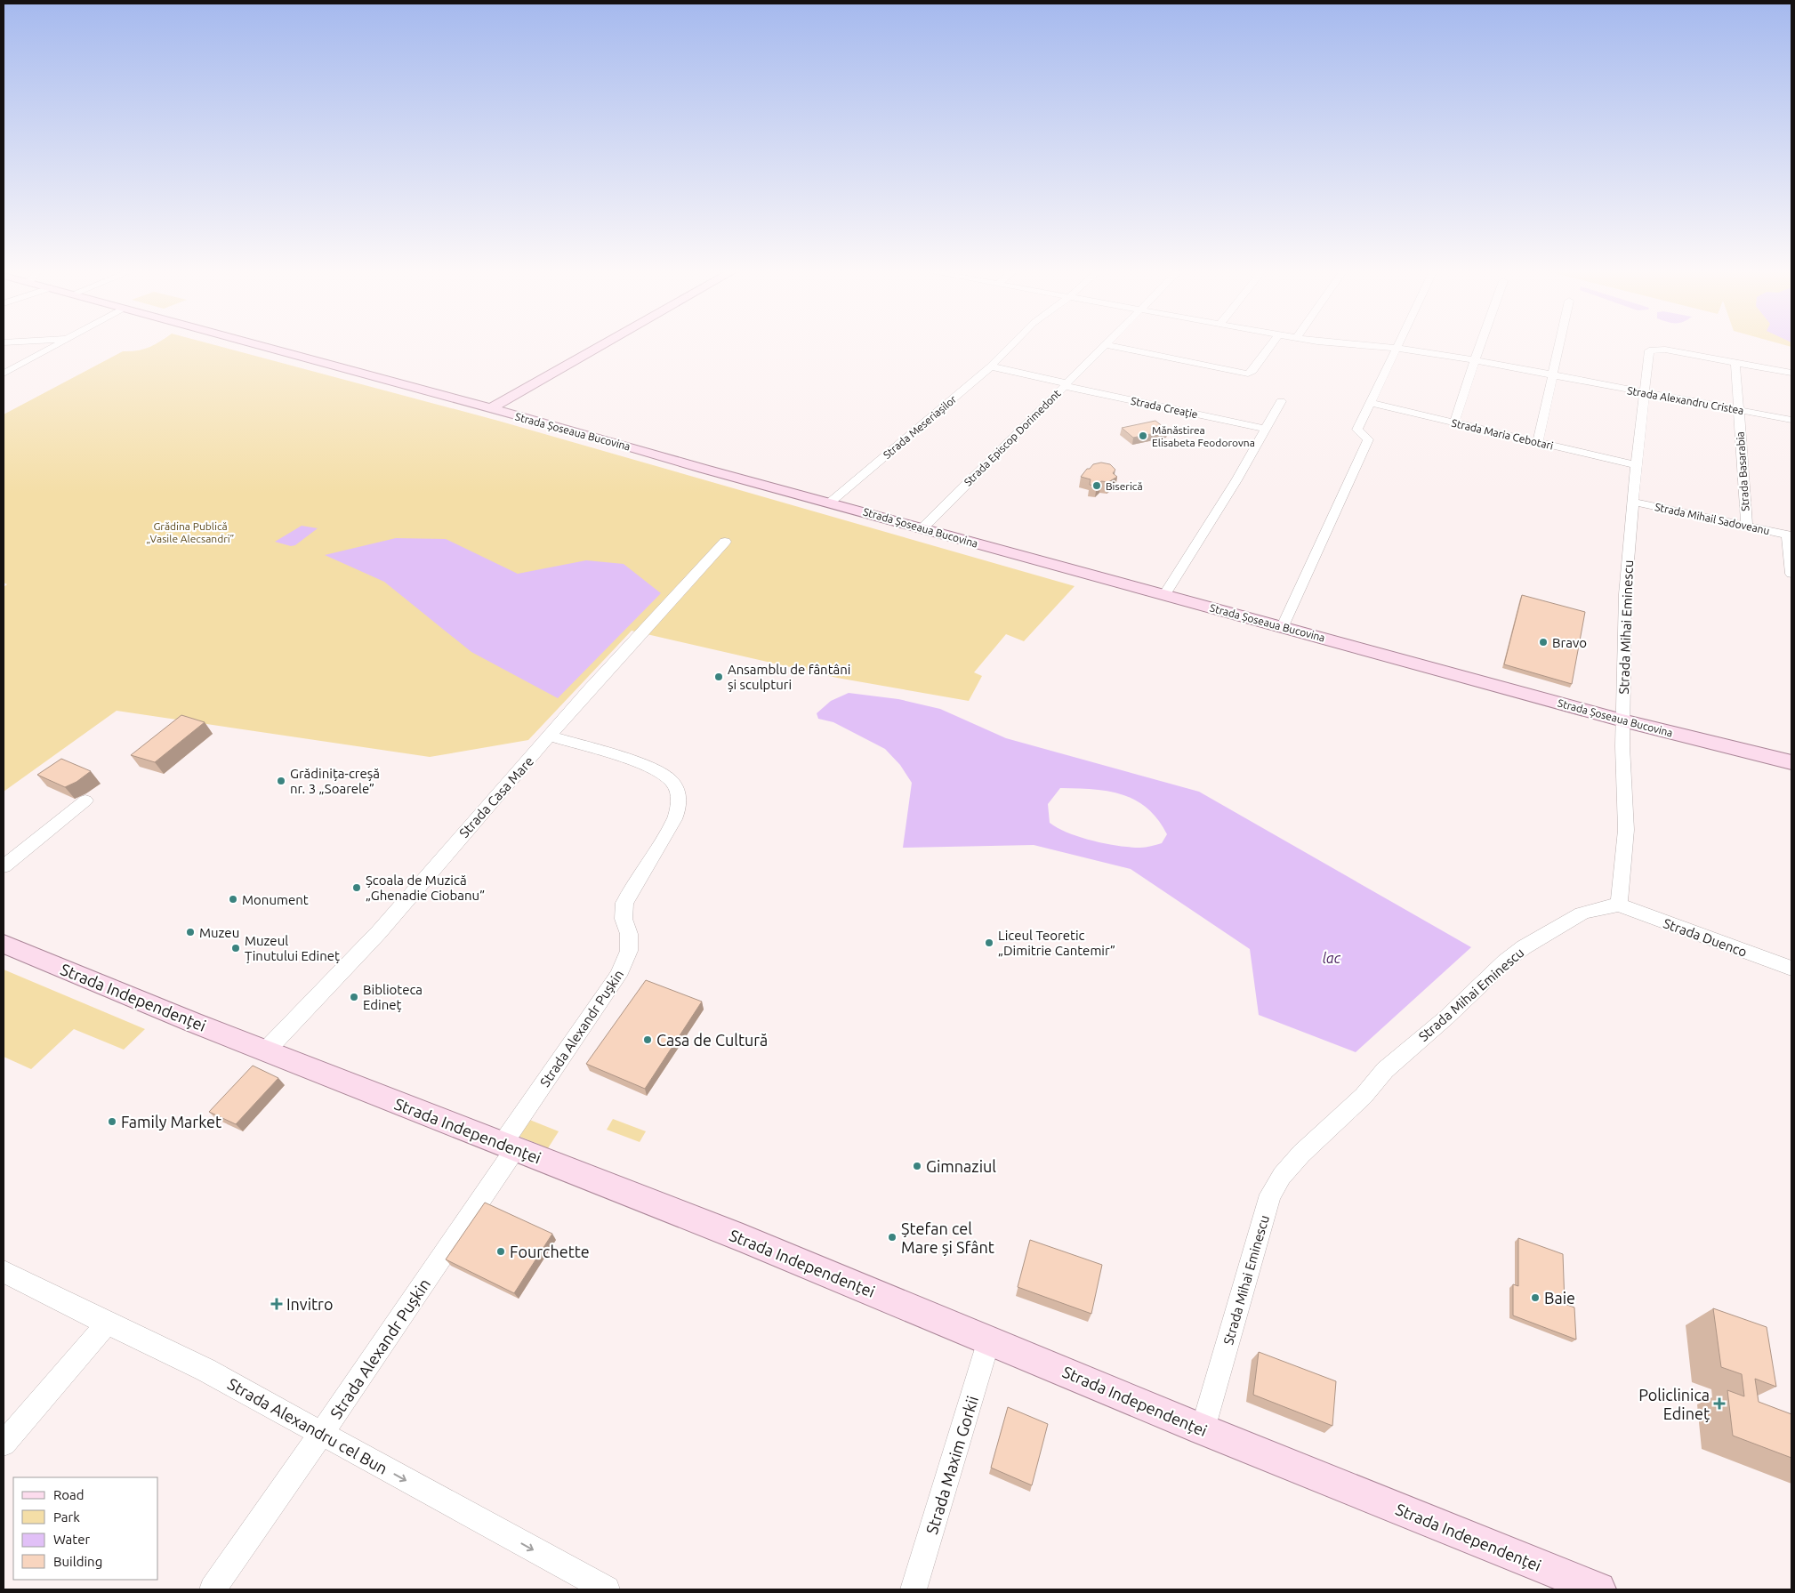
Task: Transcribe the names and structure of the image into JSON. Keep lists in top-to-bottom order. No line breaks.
{"streets":{"main road":["Strada Șoseaua Bucovina","Strada Independenței"],"street":["Strada Alexandru Cristea","Strada Creație","Strada Meseriașilor","Strada Maria Cebotari","Strada Episcop Dorimedont","Strada Basarabia","Strada Mihail Sadoveanu","Strada Mihai Eminescu","Strada Casa Mare","Strada Duenco","Strada Alexandr Pușkin","Strada Alexandru cel Bun","Strada Maxim Gorkii"]},"crossings":[["Strada Alexandru Cristea","Strada Basarabia"],["Strada Alexandru Cristea","Strada Mihai Eminescu"],["Strada Creație","Strada Meseriașilor"],["Strada Creație","Strada Episcop Dorimedont"],["Strada Meseriașilor","Strada Șoseaua Bucovina"],["Strada Șoseaua Bucovina","Strada Episcop Dorimedont"],["Strada Șoseaua Bucovina","Strada Mihai Eminescu"],["Strada Maria Cebotari","Strada Mihai Eminescu"],["Strada Basarabia","Strada Mihail Sadoveanu"],["Strada Basarabia","Strada Mihai Eminescu"],["Strada Mihail Sadoveanu","Strada Mihai Eminescu"],["Strada Mihai Eminescu","Strada Duenco"],["Strada Mihai Eminescu","Strada Independenței"],["Strada Casa Mare","Strada Independenței"],["Strada Casa Mare","Strada Alexandr Pușkin"],["Strada Independenței","Strada Alexandr Pușkin"],["Strada Independenței","Strada Maxim Gorkii"],["Strada Alexandr Pușkin","Strada Alexandru cel Bun"]],"one_way":["Strada Alexandru cel Bun"],"water":["lac"],"parks":["Grădina Publică „Vasile Alecsandri”"],"places":{"other":["Mănăstirea Elisabeta Feodorovna","Biserică","Bravo","Ansamblu de fântâni și sculpturi","Grădinița-creșă nr. 3 „Soarele”","Școala de Muzică „Ghenadie Ciobanu”","Monument","Muzeu","Liceul Teoretic „Dimitrie Cantemir”","Muzeul Ținutului Edineț","Biblioteca Edineț","Casa de Cultură","Family Market","Gimnaziul","Ștefan cel Mare și Sfânt","Fourchette","Baie"],"health":["Invitro","Policlinica Edineț"]},"legend":["Road","Park","Water","Building"]}
